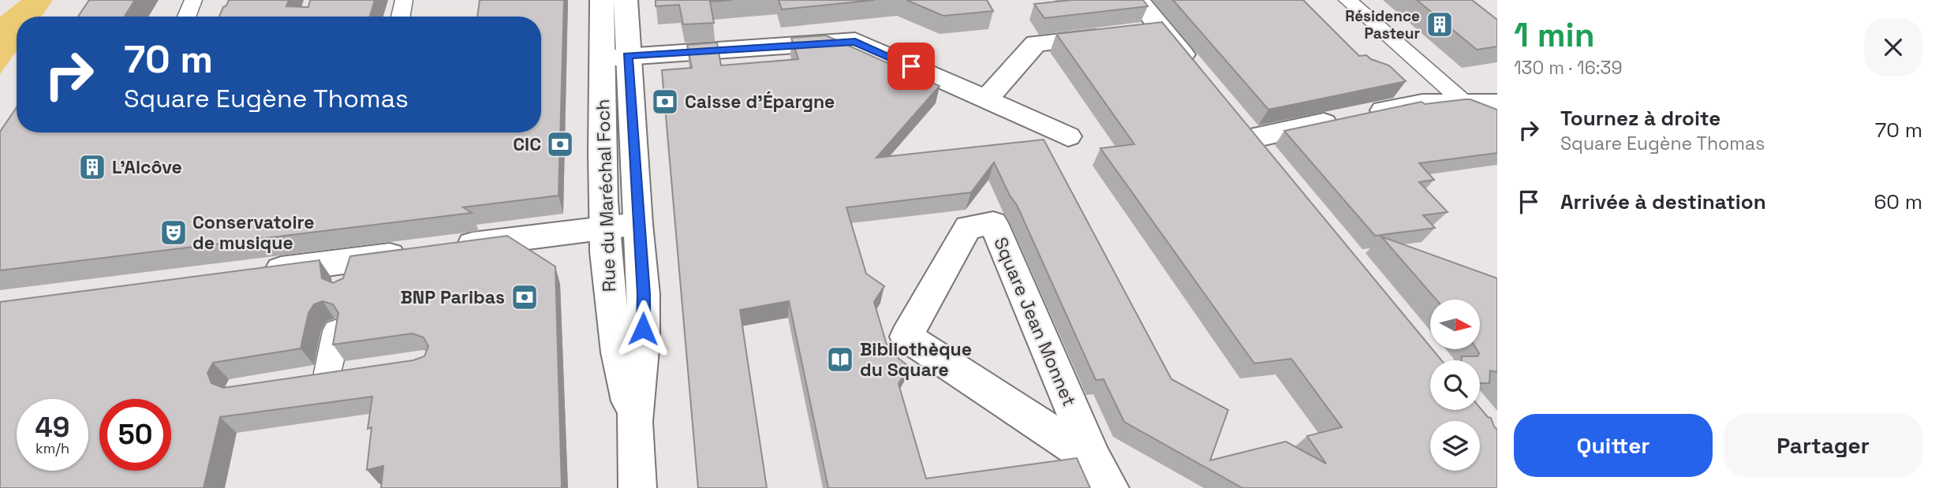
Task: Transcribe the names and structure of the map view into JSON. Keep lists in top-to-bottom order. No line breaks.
{"streets":{"street":["Rue du Maréchal Foch","Square Jean Monnet"]},"places":{"building":["Résidence Pasteur","L'Alcôve"],"bank":["Caisse d'Épargne","CIC","BNP Paribas"],"theatre":["Conservatoire de musique"],"library":["Bibliothèque du Square"]},"north":"right","page":{"heading":["1 min","130 m · 16:39"],"turn":["70 m","Square Eugène Thomas"],"list":[{"name":"Tournez à droite","note":"Square Eugène Thomas","value":"70 m"},{"name":"Arrivée à destination","value":"60 m"}],"speed":"49 km/h","limit":"50","buttons":["Quitter","Partager"]}}
